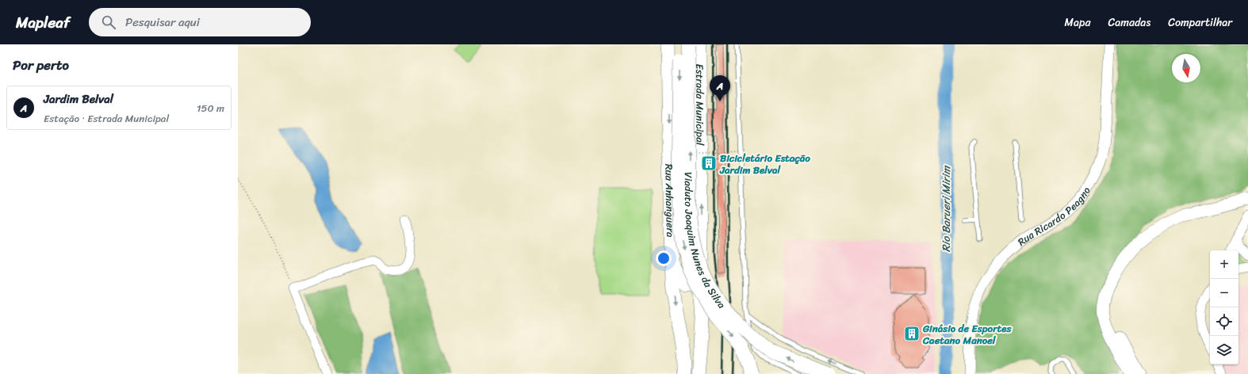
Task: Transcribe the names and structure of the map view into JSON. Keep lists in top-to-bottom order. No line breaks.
{"streets":{"main road":["Estrada Municipal","Rua Anhanguera","Viaduto Joaquim Nunes da Silva"],"street":["Rua Ricardo Peagno"]},"one_way":["Estrada Municipal","Rua Anhanguera"],"water":["Rio Barueri Mirim"],"places":{"building":["Bicicletário Estação Jardim Belval","Ginásio de Esportes Caetano Manoel"]},"north":"bottom","page":{"header":"Mapleaf","search":"Pesquisar aqui","nav":["Mapa","Camadas","Compartilhar"],"heading":"Por perto","pins":"A","list":[{"mark":"A","name":"Jardim Belval","note":"Estação · Estrada Municipal","value":"150 m"}],"map_buttons":["+","−"]}}
